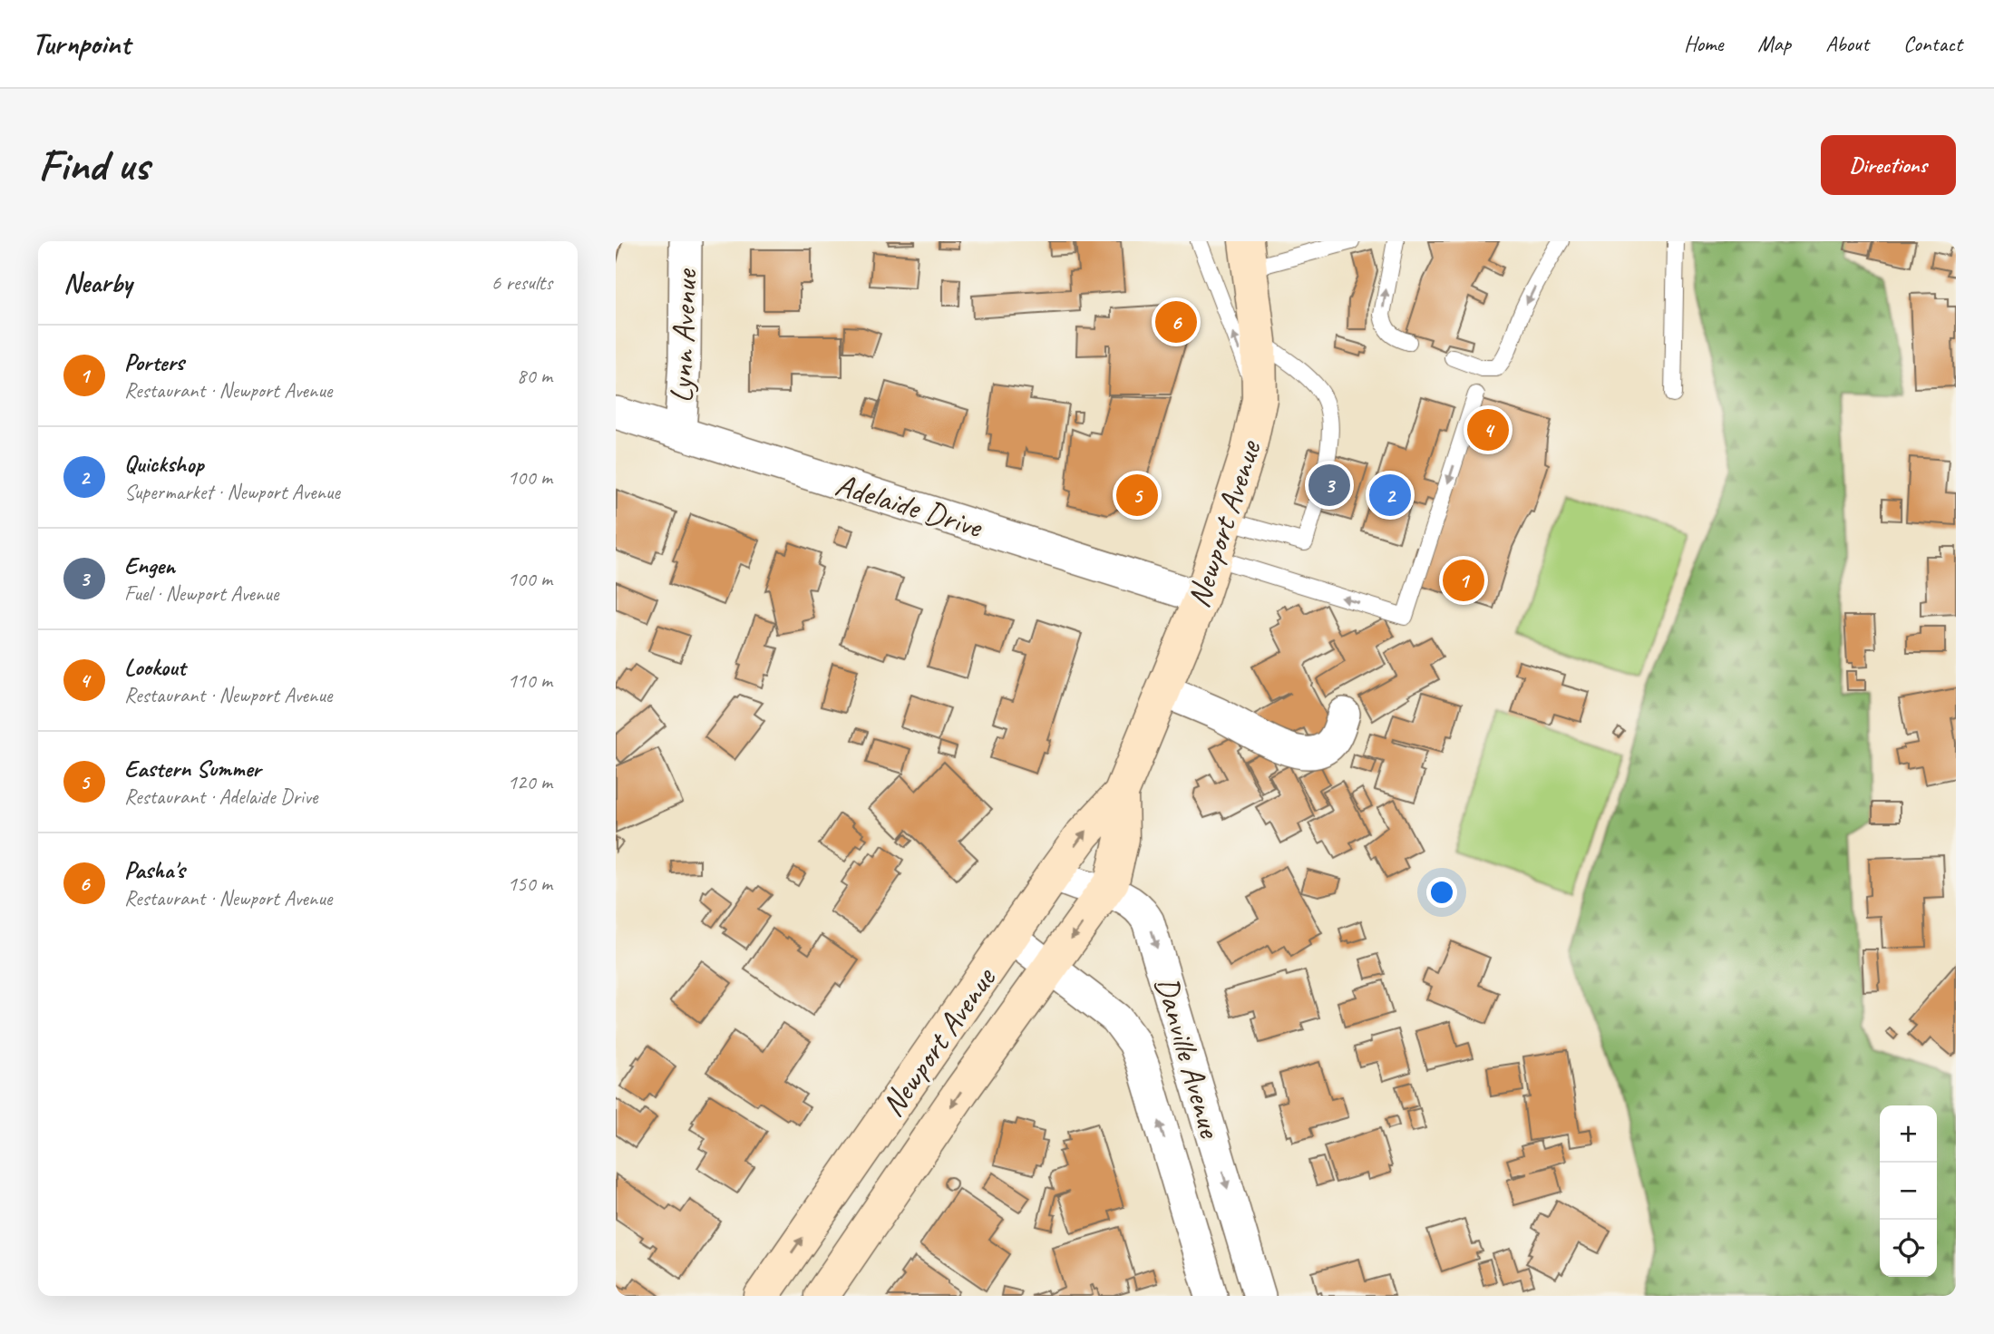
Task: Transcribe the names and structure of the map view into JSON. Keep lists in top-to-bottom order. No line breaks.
{"streets":{"street":["Lynn Avenue","Adelaide Drive","Newport Avenue","Danville Avenue"]},"crossings":[["Lynn Avenue","Adelaide Drive"],["Adelaide Drive","Newport Avenue"],["Newport Avenue","Danville Avenue"]],"page":{"header":"Turnpoint","nav":["Home","Map","About","Contact"],"buttons":"Directions","title":"Find us","heading":["Nearby","6 results"],"pins":["6","4","3","2","5","1"],"list":[{"mark":"1","name":"Porters","note":"Restaurant · Newport Avenue","value":"80 m"},{"mark":"2","name":"Quickshop","note":"Supermarket · Newport Avenue","value":"100 m"},{"mark":"3","name":"Engen","note":"Fuel · Newport Avenue","value":"100 m"},{"mark":"4","name":"Lookout","note":"Restaurant · Newport Avenue","value":"110 m"},{"mark":"5","name":"Eastern Summer","note":"Restaurant · Adelaide Drive","value":"120 m"},{"mark":"6","name":"Pasha's","note":"Restaurant · Newport Avenue","value":"150 m"}],"map_buttons":["+","−"]}}
